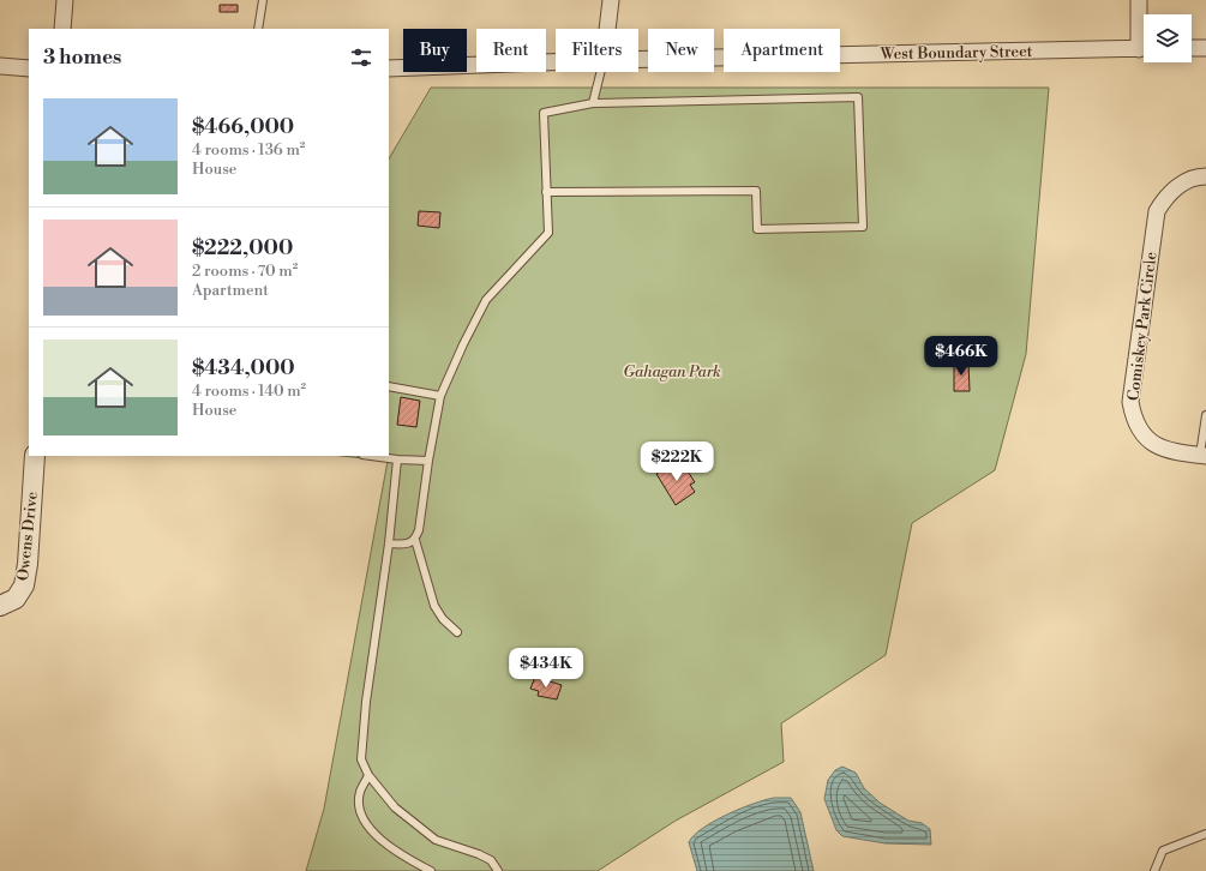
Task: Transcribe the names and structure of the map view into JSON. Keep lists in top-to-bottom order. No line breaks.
{"streets":{"street":["West Boundary Street","Comiskey Park Circle","Owens Drive"]},"parks":["Gahagan Park"],"page":{"chip":["Buy","Rent","Filters","New","Apartment"],"heading":"3 homes","list":[{"name":"$466,000","note":"4 rooms · 136 m² · House"},{"name":"$222,000","note":"2 rooms · 70 m² · Apartment"},{"name":"$434,000","note":"4 rooms · 140 m² · House"}],"price":["$466K","$222K","$434K"]}}
